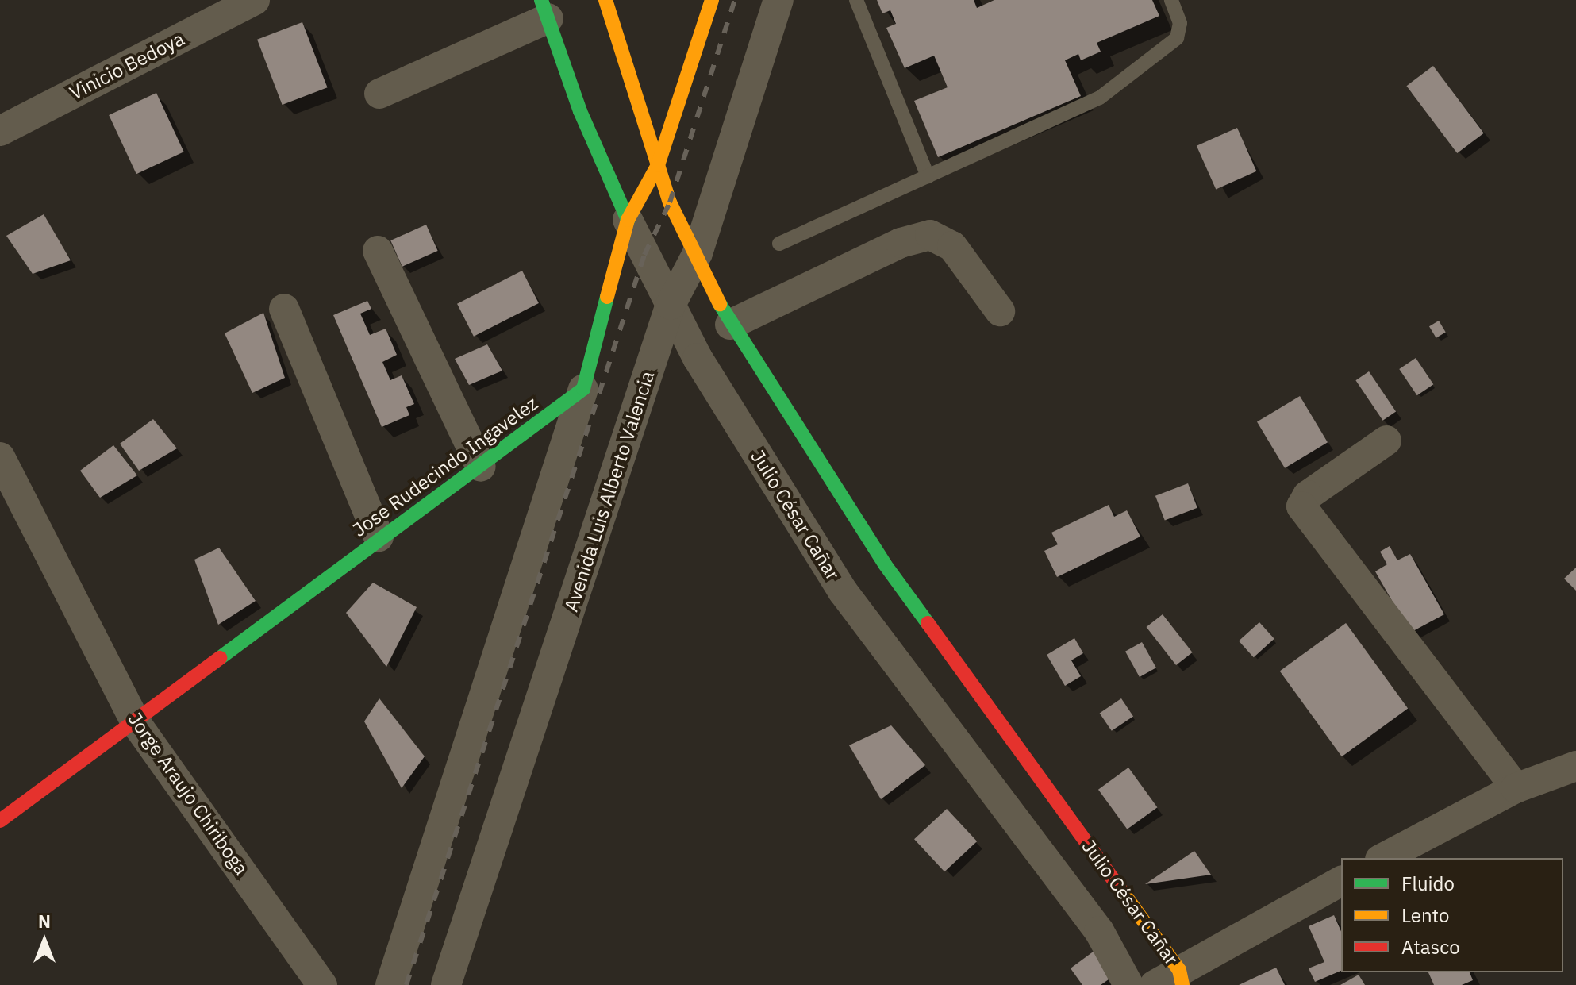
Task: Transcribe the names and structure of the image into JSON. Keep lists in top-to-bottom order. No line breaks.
{"streets":{"street":["Vinicio Bedoya","Jose Rudecindo Ingavelez","Avenida Luis Alberto Valencia","Julio César Cañar","Jorge Araujo Chiriboga"]},"crossings":[["Jose Rudecindo Ingavelez","Jorge Araujo Chiriboga"],["Avenida Luis Alberto Valencia","Julio César Cañar"]],"legend":["Fluido","Lento","Atasco"],"north":"top"}
